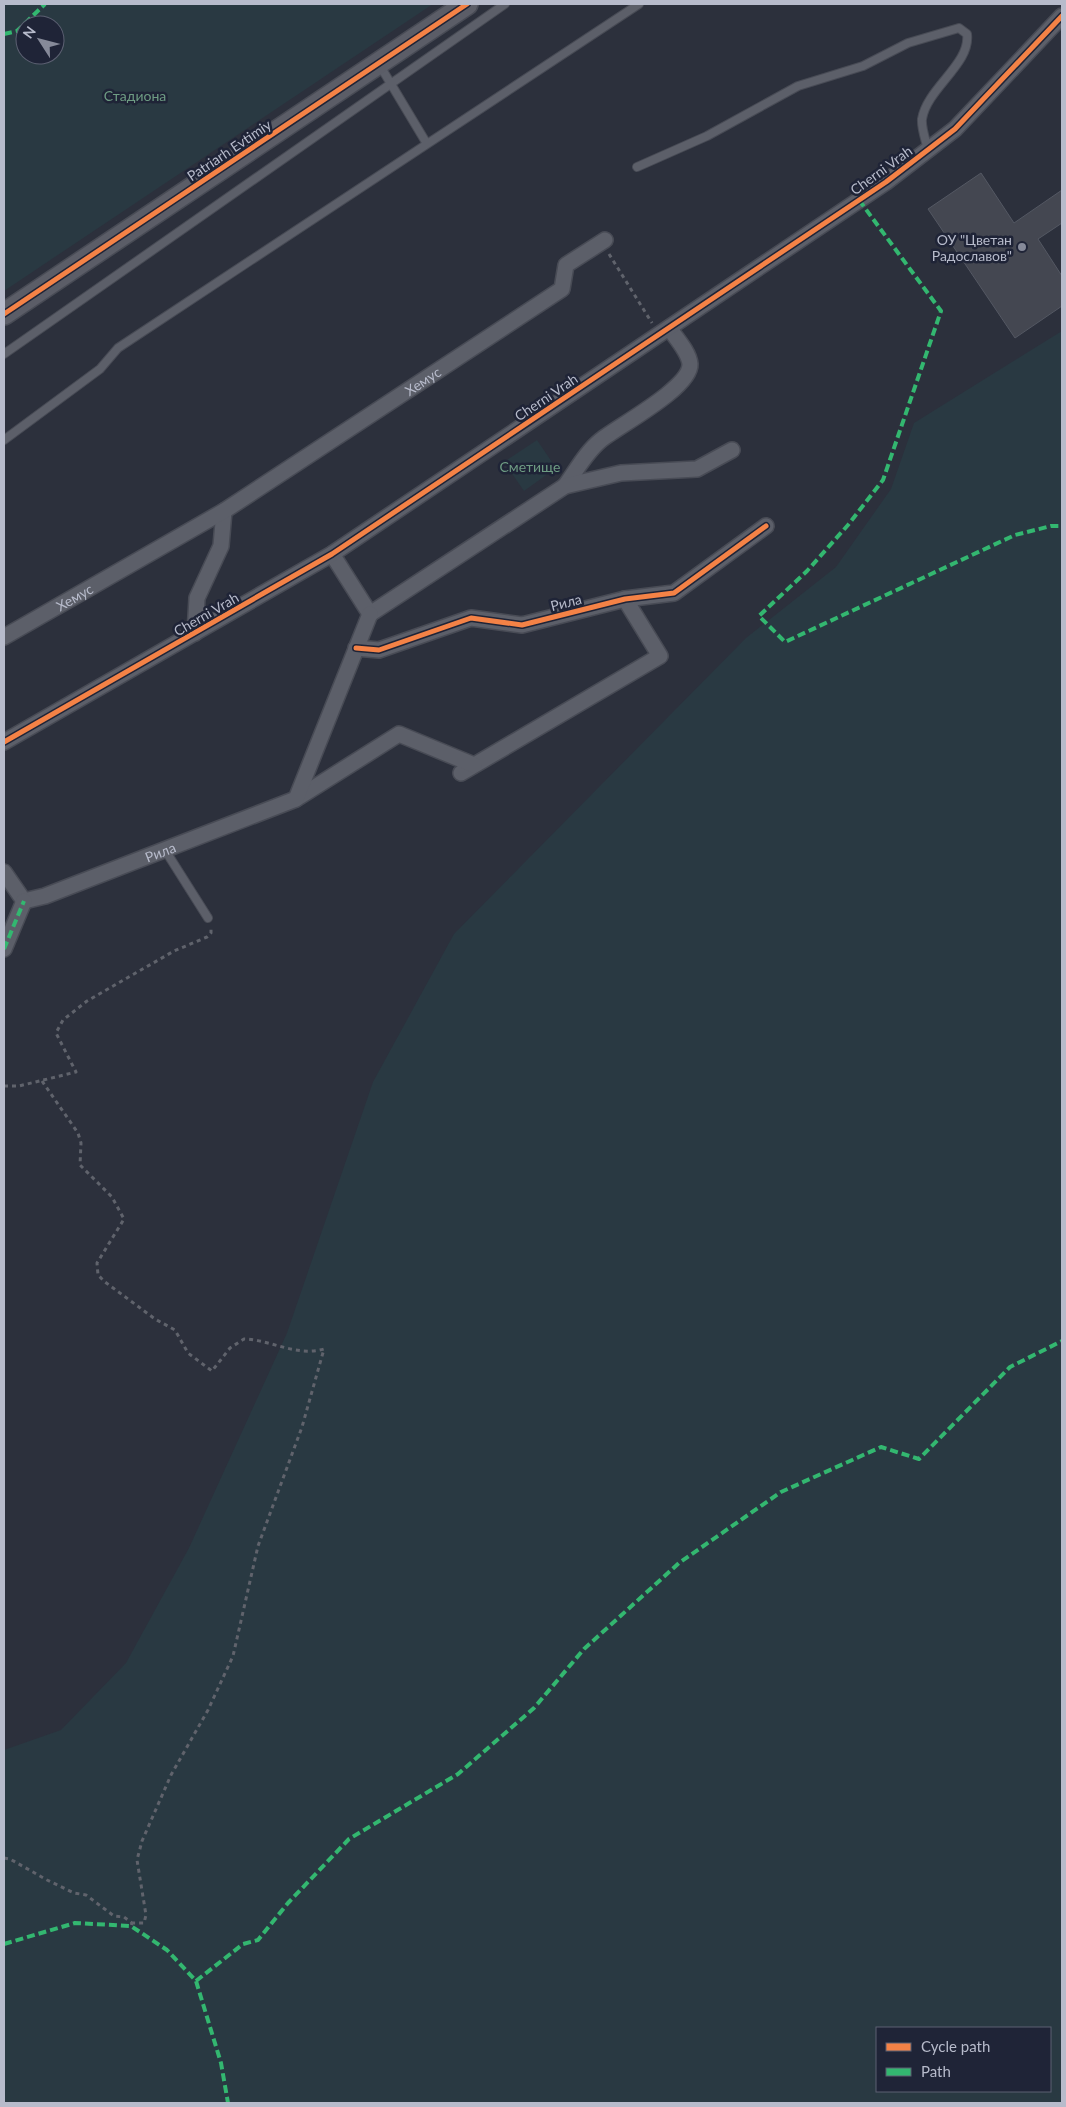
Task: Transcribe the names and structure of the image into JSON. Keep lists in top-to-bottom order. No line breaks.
{"streets":{"street":["Patriarh Evtimiy","Cherni Vrah","Хемус","Рила"]},"parks":["Стадиона","Сметище"],"places":["ОУ \"Цветан Радославов\""],"legend":["Cycle path","Path"],"north":"top left"}
